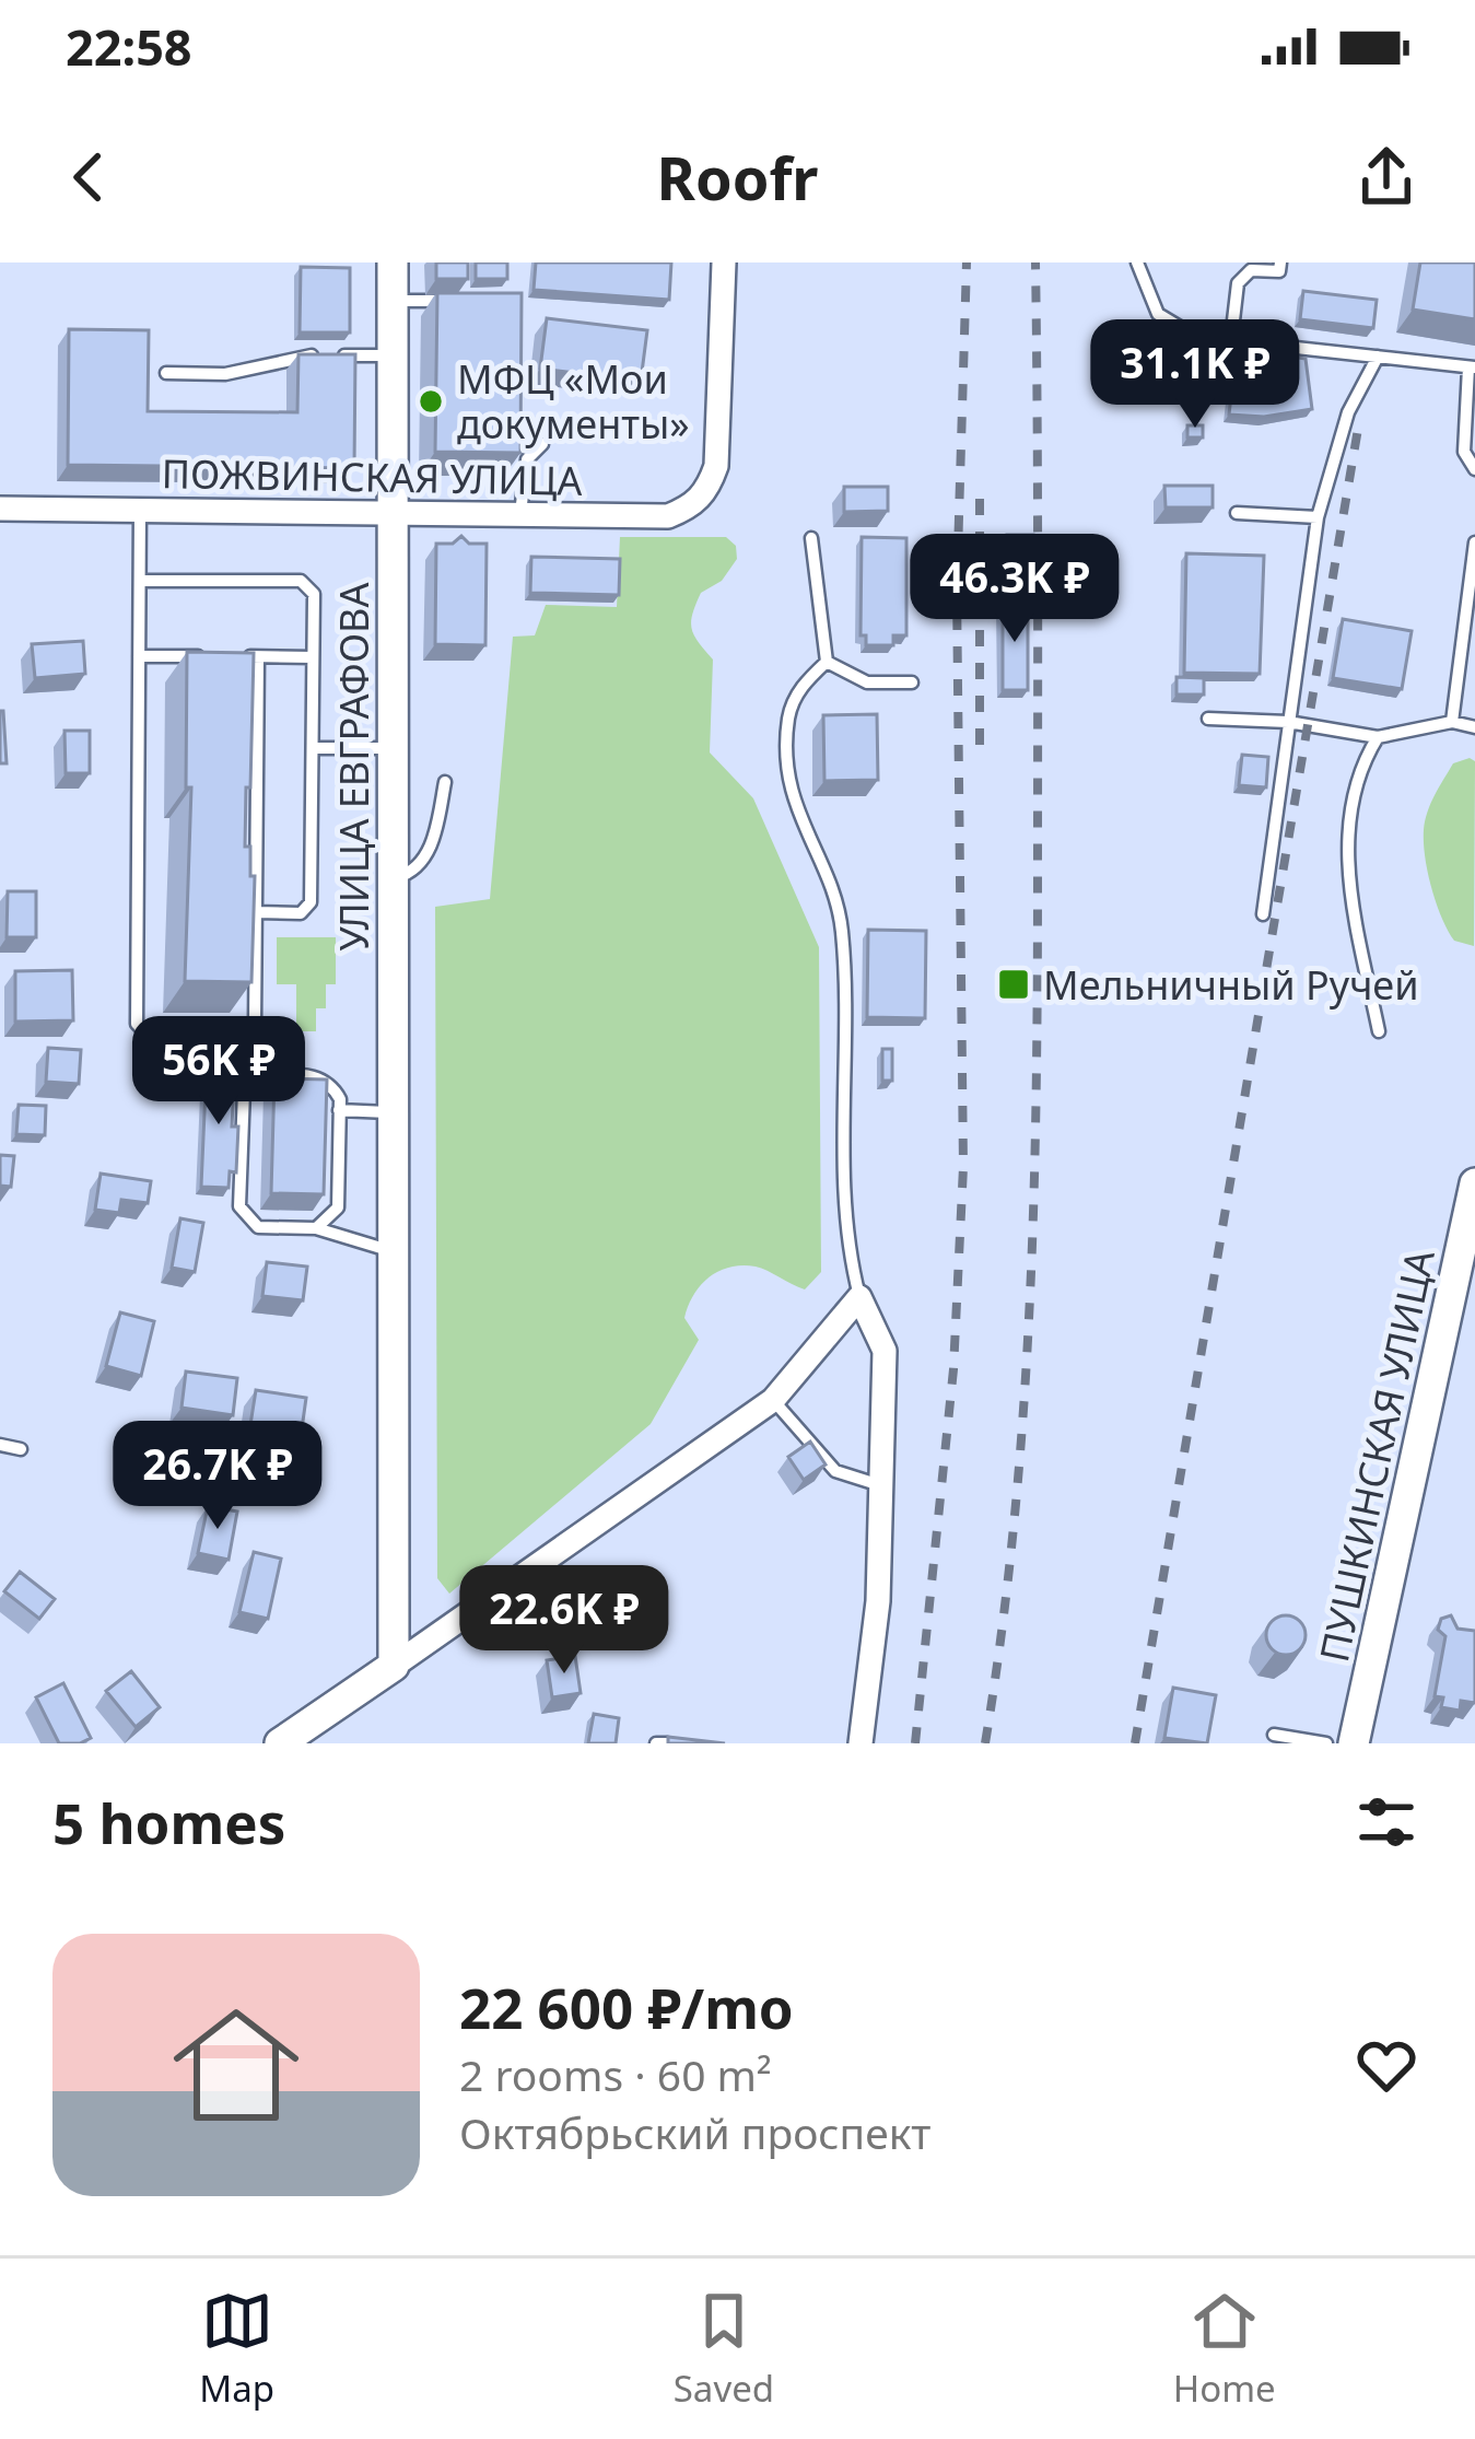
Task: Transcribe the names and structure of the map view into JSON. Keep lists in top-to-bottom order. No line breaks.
{"streets":{"street":["ПОЖВИНСКАЯ УЛИЦА","УЛИЦА ЕВГРАФОВА","ПУШКИНСКАЯ УЛИЦА"]},"crossings":[["ПОЖВИНСКАЯ УЛИЦА","УЛИЦА ЕВГРАФОВА"]],"places":{"other":["МФЦ «Мои документы»"],"transit":["Мельничный Ручей"]},"page":{"status":"22:58","header":"Roofr","price":["31.1K ₽","46.3K ₽","56K ₽","26.7K ₽","22.6K ₽"],"heading":"5 homes","list":[{"name":"22 600 ₽/mo","note":"2 rooms · 60 m² · Октябрьский проспект"}],"tabs":["Map","Saved","Home"]}}
